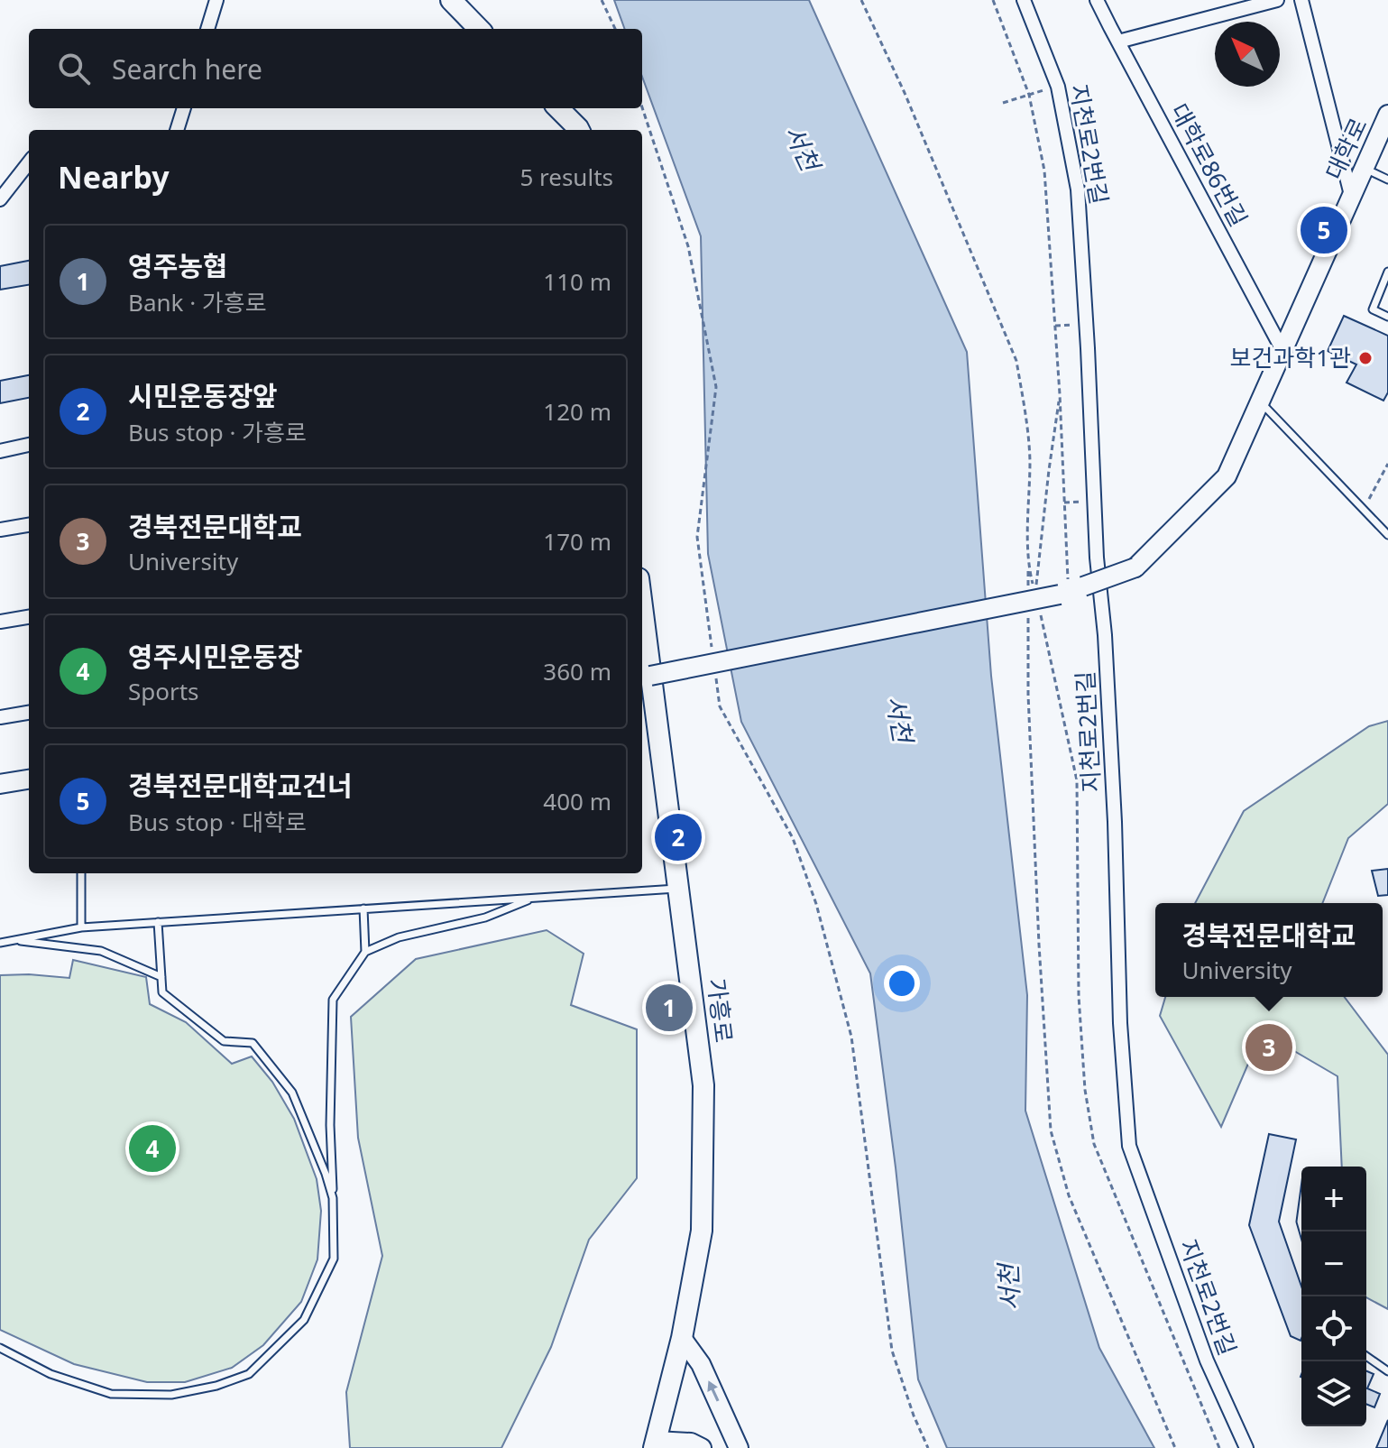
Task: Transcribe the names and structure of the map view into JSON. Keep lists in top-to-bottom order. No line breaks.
{"streets":{"main road":["대학로","가흥로"],"street":["지천로2번길","대학로86번길"]},"crossings":[["대학로","대학로86번길"]],"water":["서천"],"places":["보건과학1관"],"north":"top left","page":{"search":"Search here","heading":["Nearby","5 results"],"pins":["5","2","1","3","4"],"list":[{"mark":"1","name":"영주농협","note":"Bank · 가흥로","value":"110 m"},{"mark":"2","name":"시민운동장앞","note":"Bus stop · 가흥로","value":"120 m"},{"mark":"3","name":"경북전문대학교","note":"University","value":"170 m"},{"mark":"4","name":"영주시민운동장","note":"Sports","value":"360 m"},{"mark":"5","name":"경북전문대학교건너","note":"Bus stop · 대학로","value":"400 m"}],"popup":["경북전문대학교","University"],"map_buttons":["+","−"]}}
